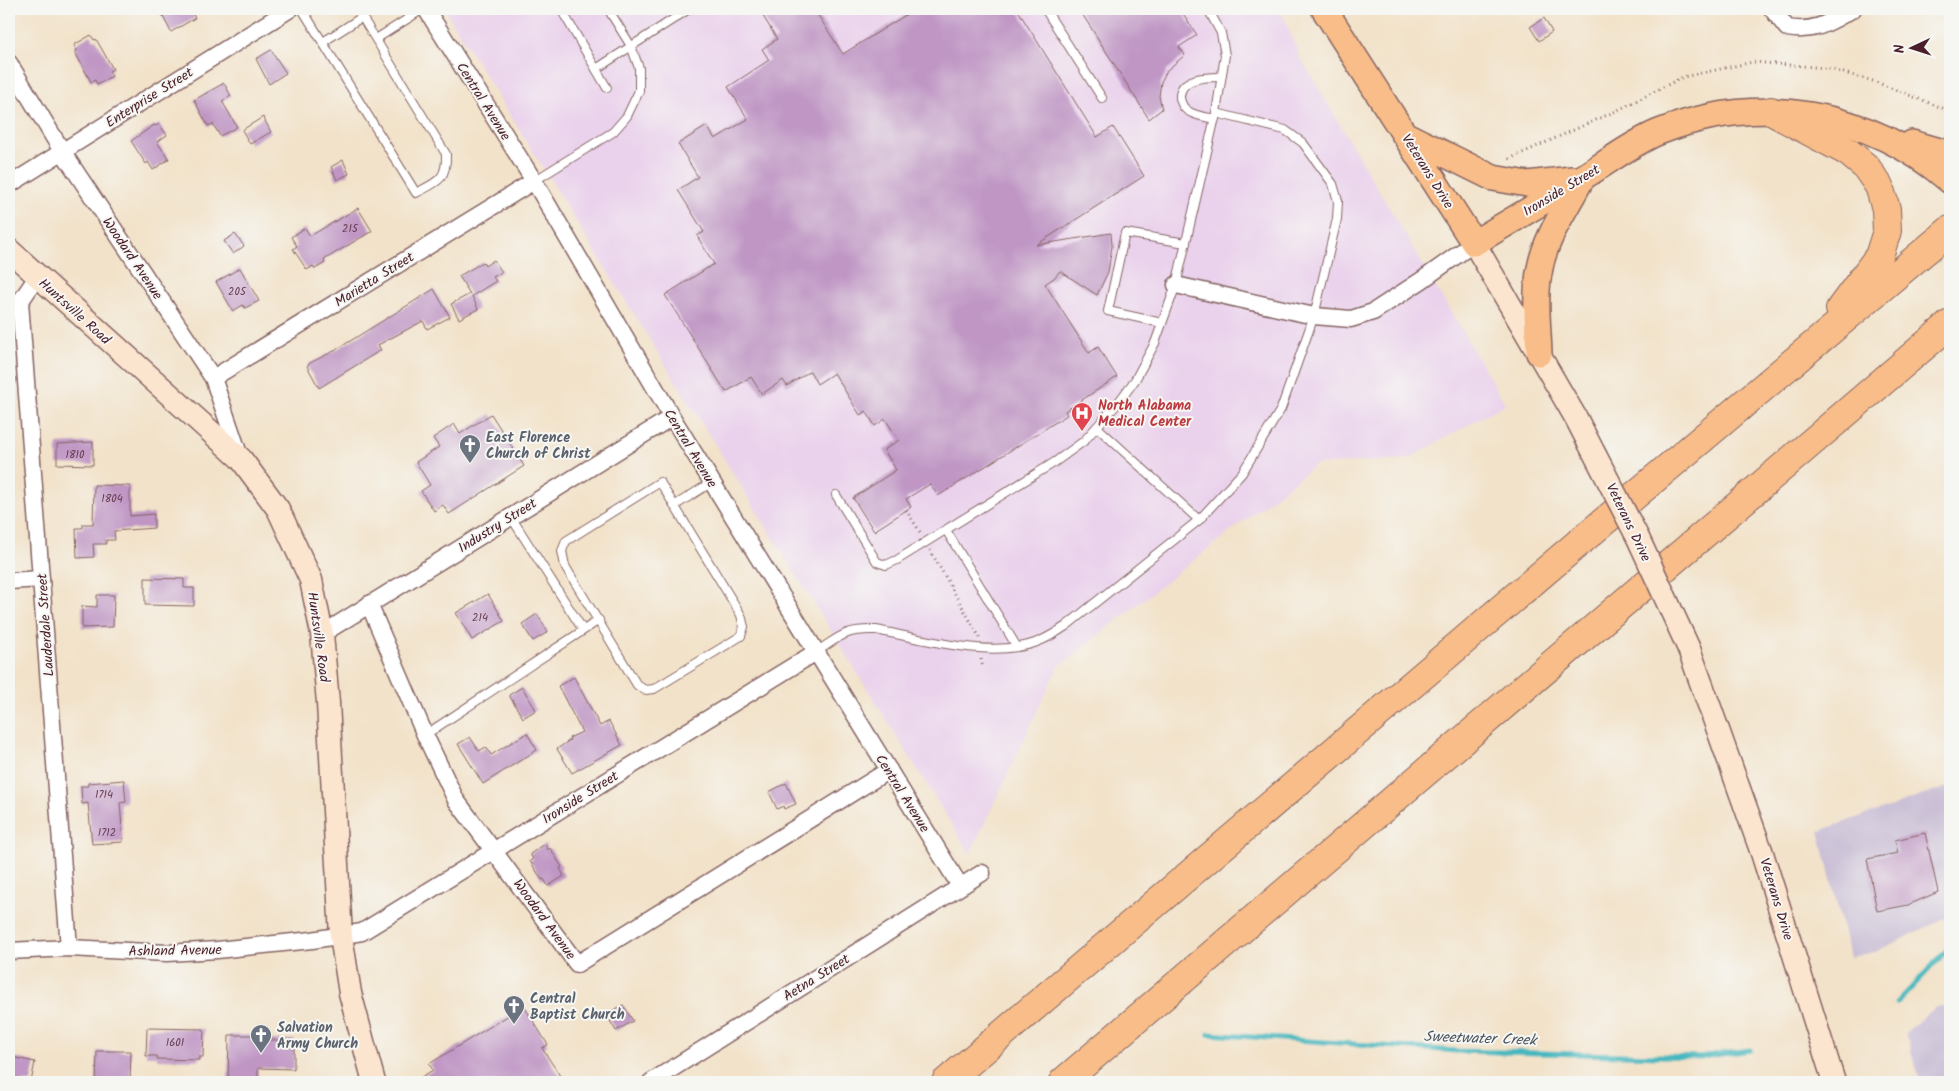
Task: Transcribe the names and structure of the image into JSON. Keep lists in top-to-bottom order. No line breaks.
{"streets":{"main road":["Veterans Drive","Ironside Street","Huntsville Road"],"street":["Enterprise Street","Central Avenue","Woodard Avenue","Marietta Street","Industry Street","Lauderdale Street","Ashland Avenue","Aetna Street"]},"crossings":[["Enterprise Street","Woodard Avenue"],["Central Avenue","Ironside Street"],["Central Avenue","Woodard Avenue"],["Central Avenue","Marietta Street"],["Central Avenue","Industry Street"],["Central Avenue","Aetna Street"],["Veterans Drive","Ironside Street"],["Ironside Street","Woodard Avenue"],["Ironside Street","Huntsville Road"],["Ironside Street","Ashland Avenue"],["Woodard Avenue","Marietta Street"],["Woodard Avenue","Huntsville Road"],["Woodard Avenue","Industry Street"],["Huntsville Road","Industry Street"],["Huntsville Road","Ashland Avenue"],["Lauderdale Street","Ashland Avenue"]],"water":["Sweetwater Creek"],"places":{"hospital":["North Alabama Medical Center"],"church":["East Florence Church of Christ","Central Baptist Church","Salvation Army Church"]},"house_numbers":["215","205","1810","1804","214","1714","1712","1601"],"north":"left"}
